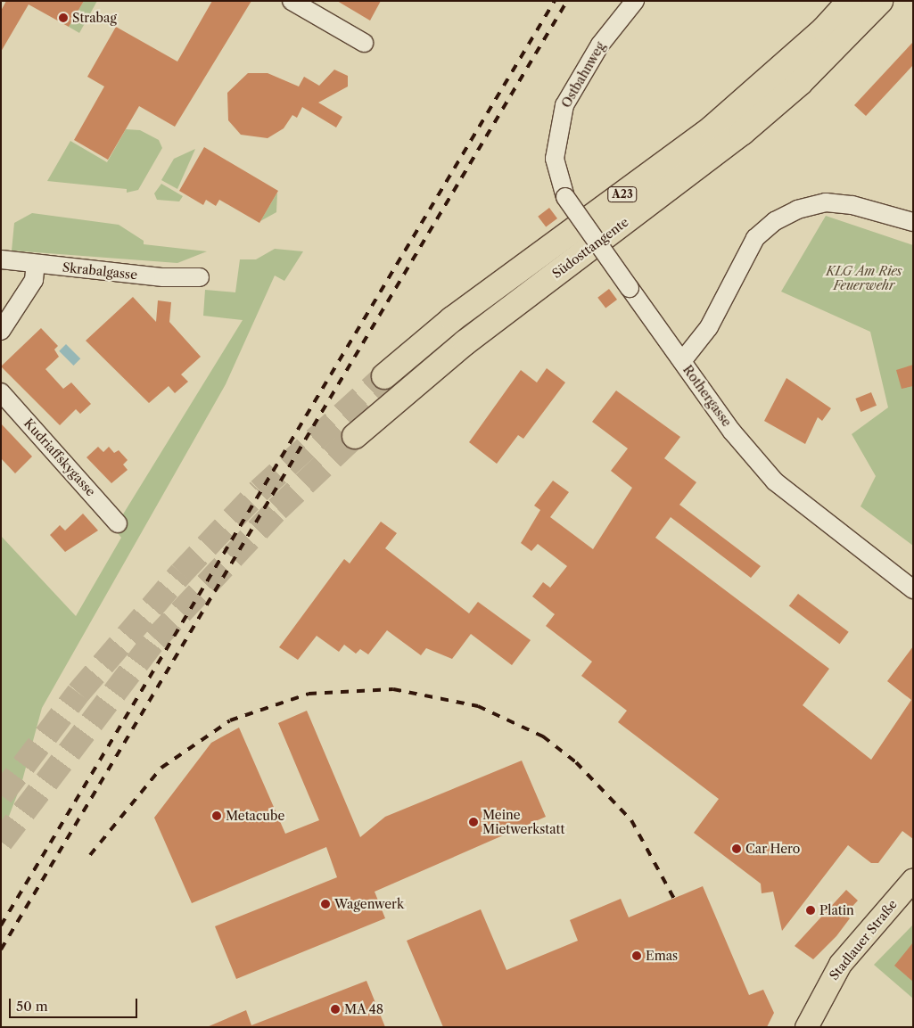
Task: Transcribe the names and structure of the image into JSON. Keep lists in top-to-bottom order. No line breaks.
{"streets":{"highway":["A23","Südosttangente"],"main road":["Stadlauer Straße"],"street":["Ostbahnweg","Skrabalgasse","Rothergasse","Kudriaffskygasse"]},"crossings":[["Ostbahnweg","Rothergasse"]],"parks":["KLG Am Ries Feuerwehr"],"places":["Strabag","Metacube","Meine Mietwerkstatt","Car Hero","Wagenwerk","Platin","Emas","MA 48"],"scale_bar":"50 m"}
